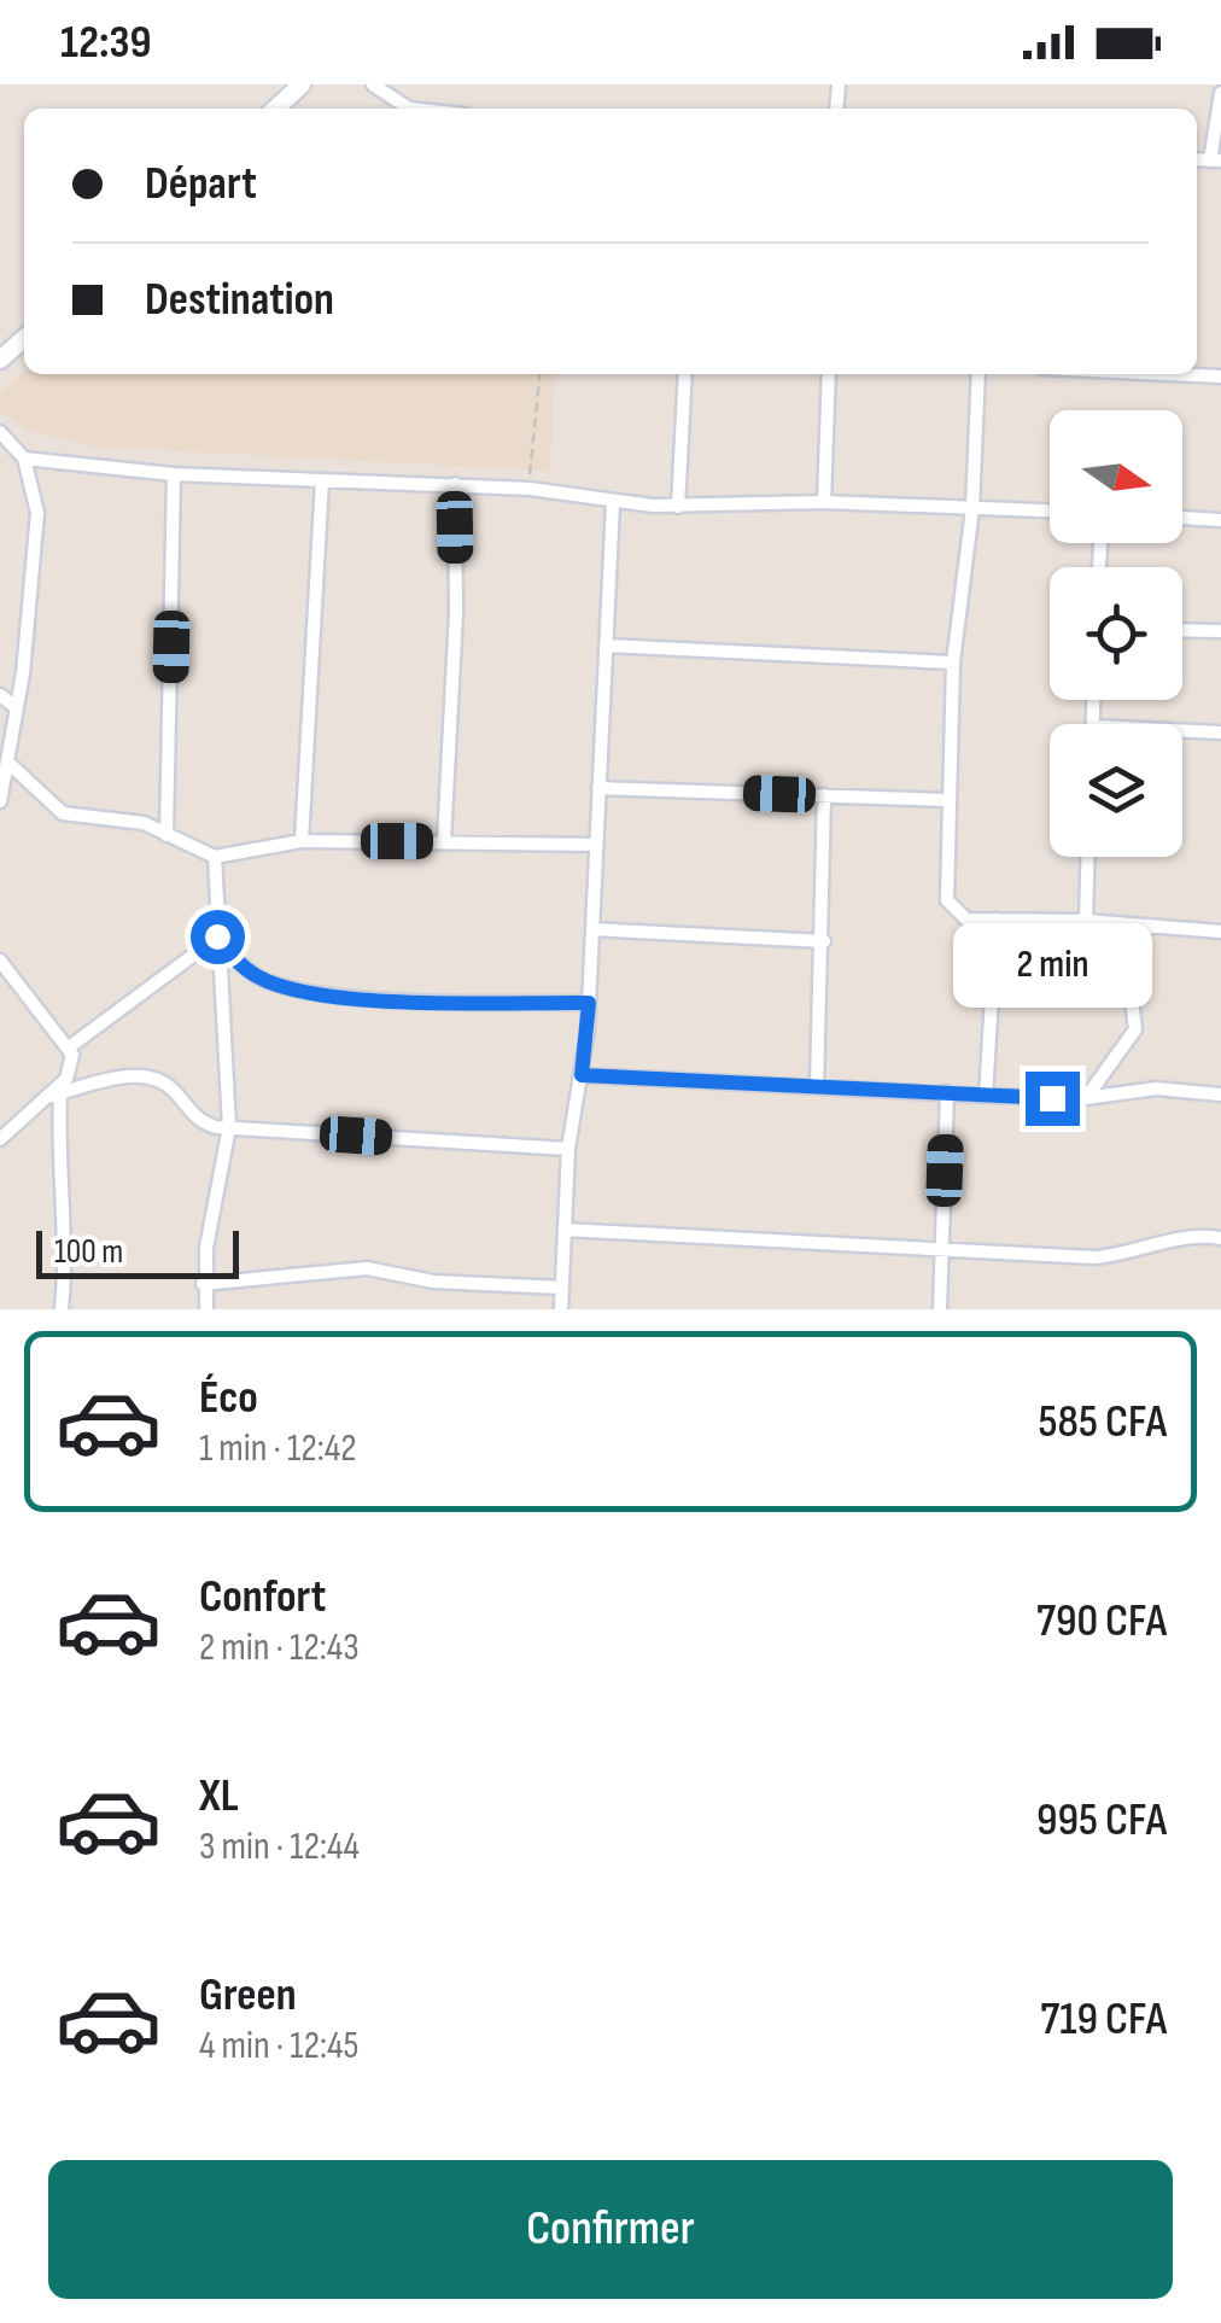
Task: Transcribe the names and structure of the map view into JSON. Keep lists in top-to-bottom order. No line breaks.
{"scale_bar":"100 m","north":"right","page":{"status":"12:39","banner":["Départ","Destination"],"bubble":"2 min","scale":"100 m","list":[{"name":"Éco","note":"1 min · 12:42","value":"585 CFA"},{"name":"Confort","note":"2 min · 12:43","value":"790 CFA"},{"name":"XL","note":"3 min · 12:44","value":"995 CFA"},{"name":"Green","note":"4 min · 12:45","value":"719 CFA"}],"buttons":"Confirmer"}}
